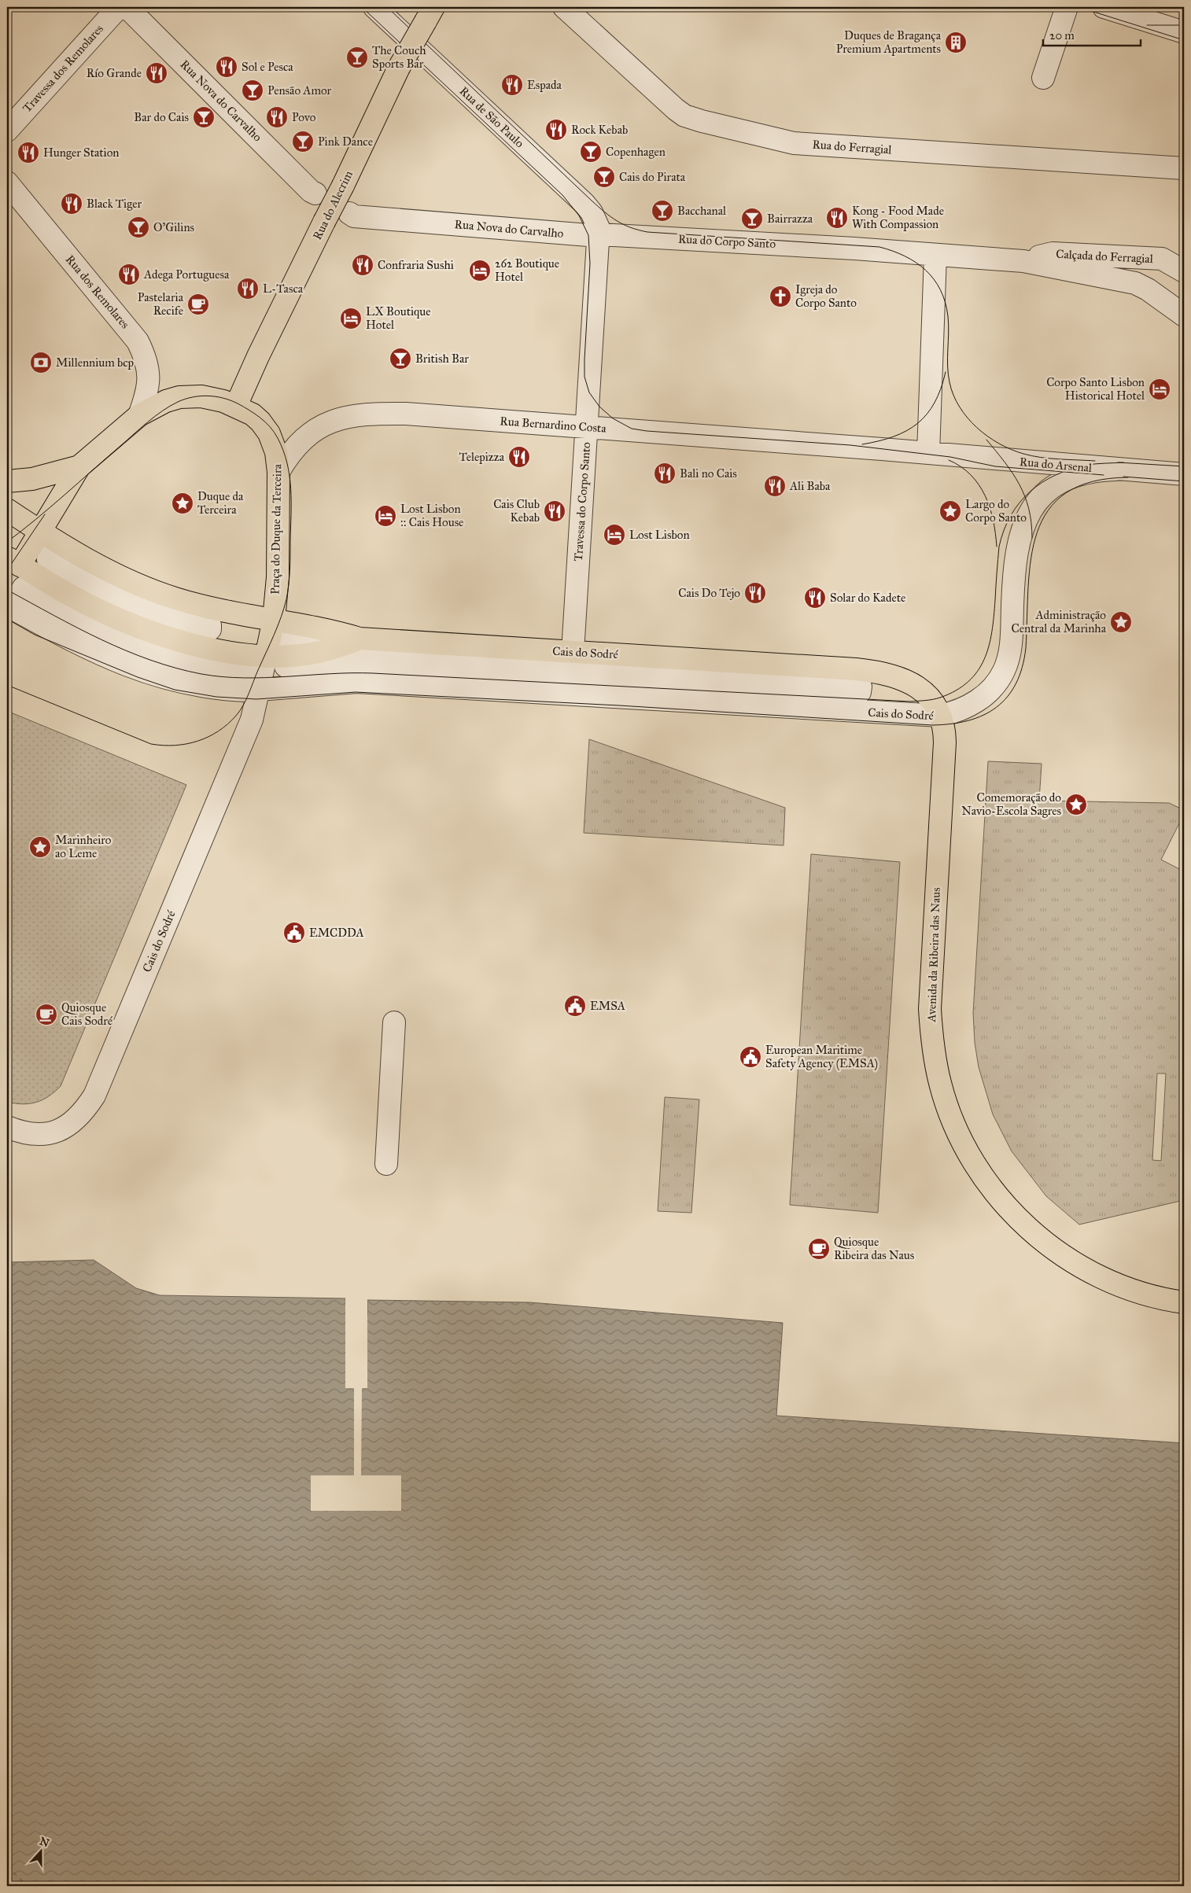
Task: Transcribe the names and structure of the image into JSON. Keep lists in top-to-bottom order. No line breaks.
{"streets":{"main road":["Rua do Alecrim","Praça do Duque da Terceira","Cais do Sodré","Avenida da Ribeira das Naus"],"street":["Travessa dos Remolares","Rua Nova do Carvalho","Rua de São Paulo","Rua do Ferragial","Rua do Corpo Santo","Calçada do Ferragial","Rua dos Remolares","Rua Bernardino Costa","Rua do Arsenal","Travessa do Corpo Santo"]},"crossings":[["Rua Nova do Carvalho","Rua de São Paulo"],["Rua Nova do Carvalho","Rua do Corpo Santo"],["Rua Nova do Carvalho","Travessa do Corpo Santo"],["Rua de São Paulo","Rua do Corpo Santo"],["Rua de São Paulo","Travessa do Corpo Santo"],["Rua do Alecrim","Praça do Duque da Terceira"],["Rua do Corpo Santo","Travessa do Corpo Santo"],["Rua dos Remolares","Praça do Duque da Terceira"],["Rua Bernardino Costa","Rua do Arsenal"],["Rua Bernardino Costa","Travessa do Corpo Santo"],["Rua Bernardino Costa","Praça do Duque da Terceira"],["Travessa do Corpo Santo","Cais do Sodré"],["Praça do Duque da Terceira","Cais do Sodré"],["Cais do Sodré","Avenida da Ribeira das Naus"]],"places":{"building":["Duques de Bragança Premium Apartments"],"bar":["The Couch Sports Bar","Pensão Amor","Bar do Cais","Pink Dance","Copenhagen","Cais do Pirata","Bacchanal","Bairrazza","O'Gilins","British Bar"],"restaurant":["Sol e Pesca","Río Grande","Espada","Povo","Rock Kebab","Hunger Station","Black Tiger","Kong - Food Made With Compassion","Confraria Sushi","Adega Portuguesa","L-Tasca","Telepizza","Bali no Cais","Ali Baba","Cais Club Kebab","Cais Do Tejo","Solar do Kadete"],"hotel":["262 Boutique Hotel","LX Boutique Hotel","Corpo Santo Lisbon Historical Hotel","Lost Lisbon :: Cais House","Lost Lisbon"],"church":["Igreja do Corpo Santo"],"cafe":["Pastelaria Recife","Quiosque Cais Sodré","Quiosque Ribeira das Naus"],"bank":["Millennium bcp"],"place":["Duque da Terceira","Largo do Corpo Santo","Administração Central da Marinha","Comemoração do Navio-Escola Sagres","Marinheiro ao Leme"],"public building":["EMCDDA","EMSA","European Maritime Safety Agency (EMSA)"]},"scale_bar":"20 m","north":"top"}
